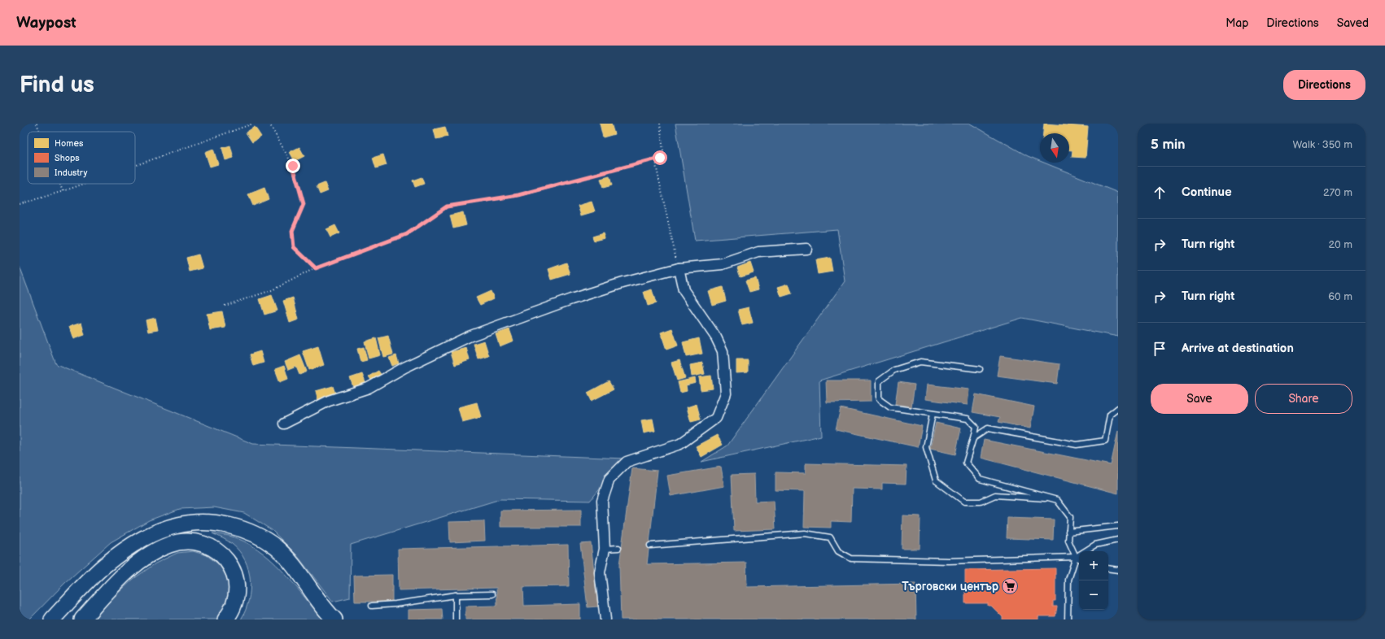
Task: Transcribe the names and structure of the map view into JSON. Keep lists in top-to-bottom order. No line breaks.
{"places":{"supermarket":["Търговски център"]},"legend":["Homes","Shops","Industry"],"north":"bottom","page":{"header":"Waypost","nav":["Map","Directions","Saved"],"buttons":["Directions",["Save","Share"]],"title":"Find us","heading":["5 min","Walk · 350 m"],"list":[["Continue","270 m"],["Turn right","20 m"],["Turn right","60 m"],"Arrive at destination"],"map_buttons":["+","−"]}}
